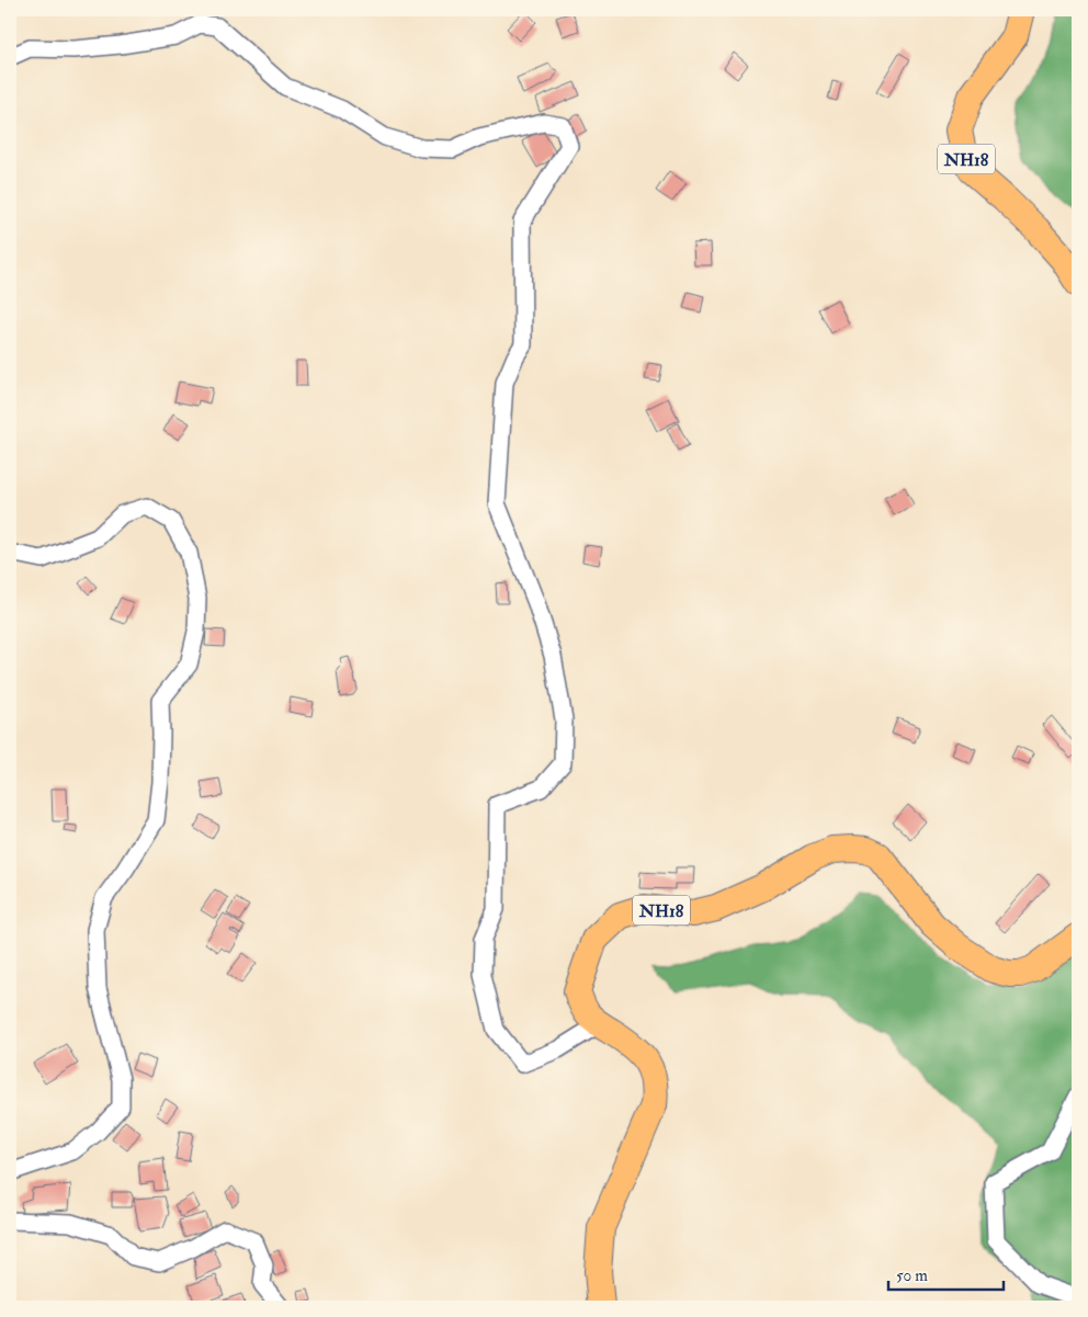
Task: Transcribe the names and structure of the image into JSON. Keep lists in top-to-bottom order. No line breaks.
{"streets":{"main road":["NH18"]},"scale_bar":"50 m"}
